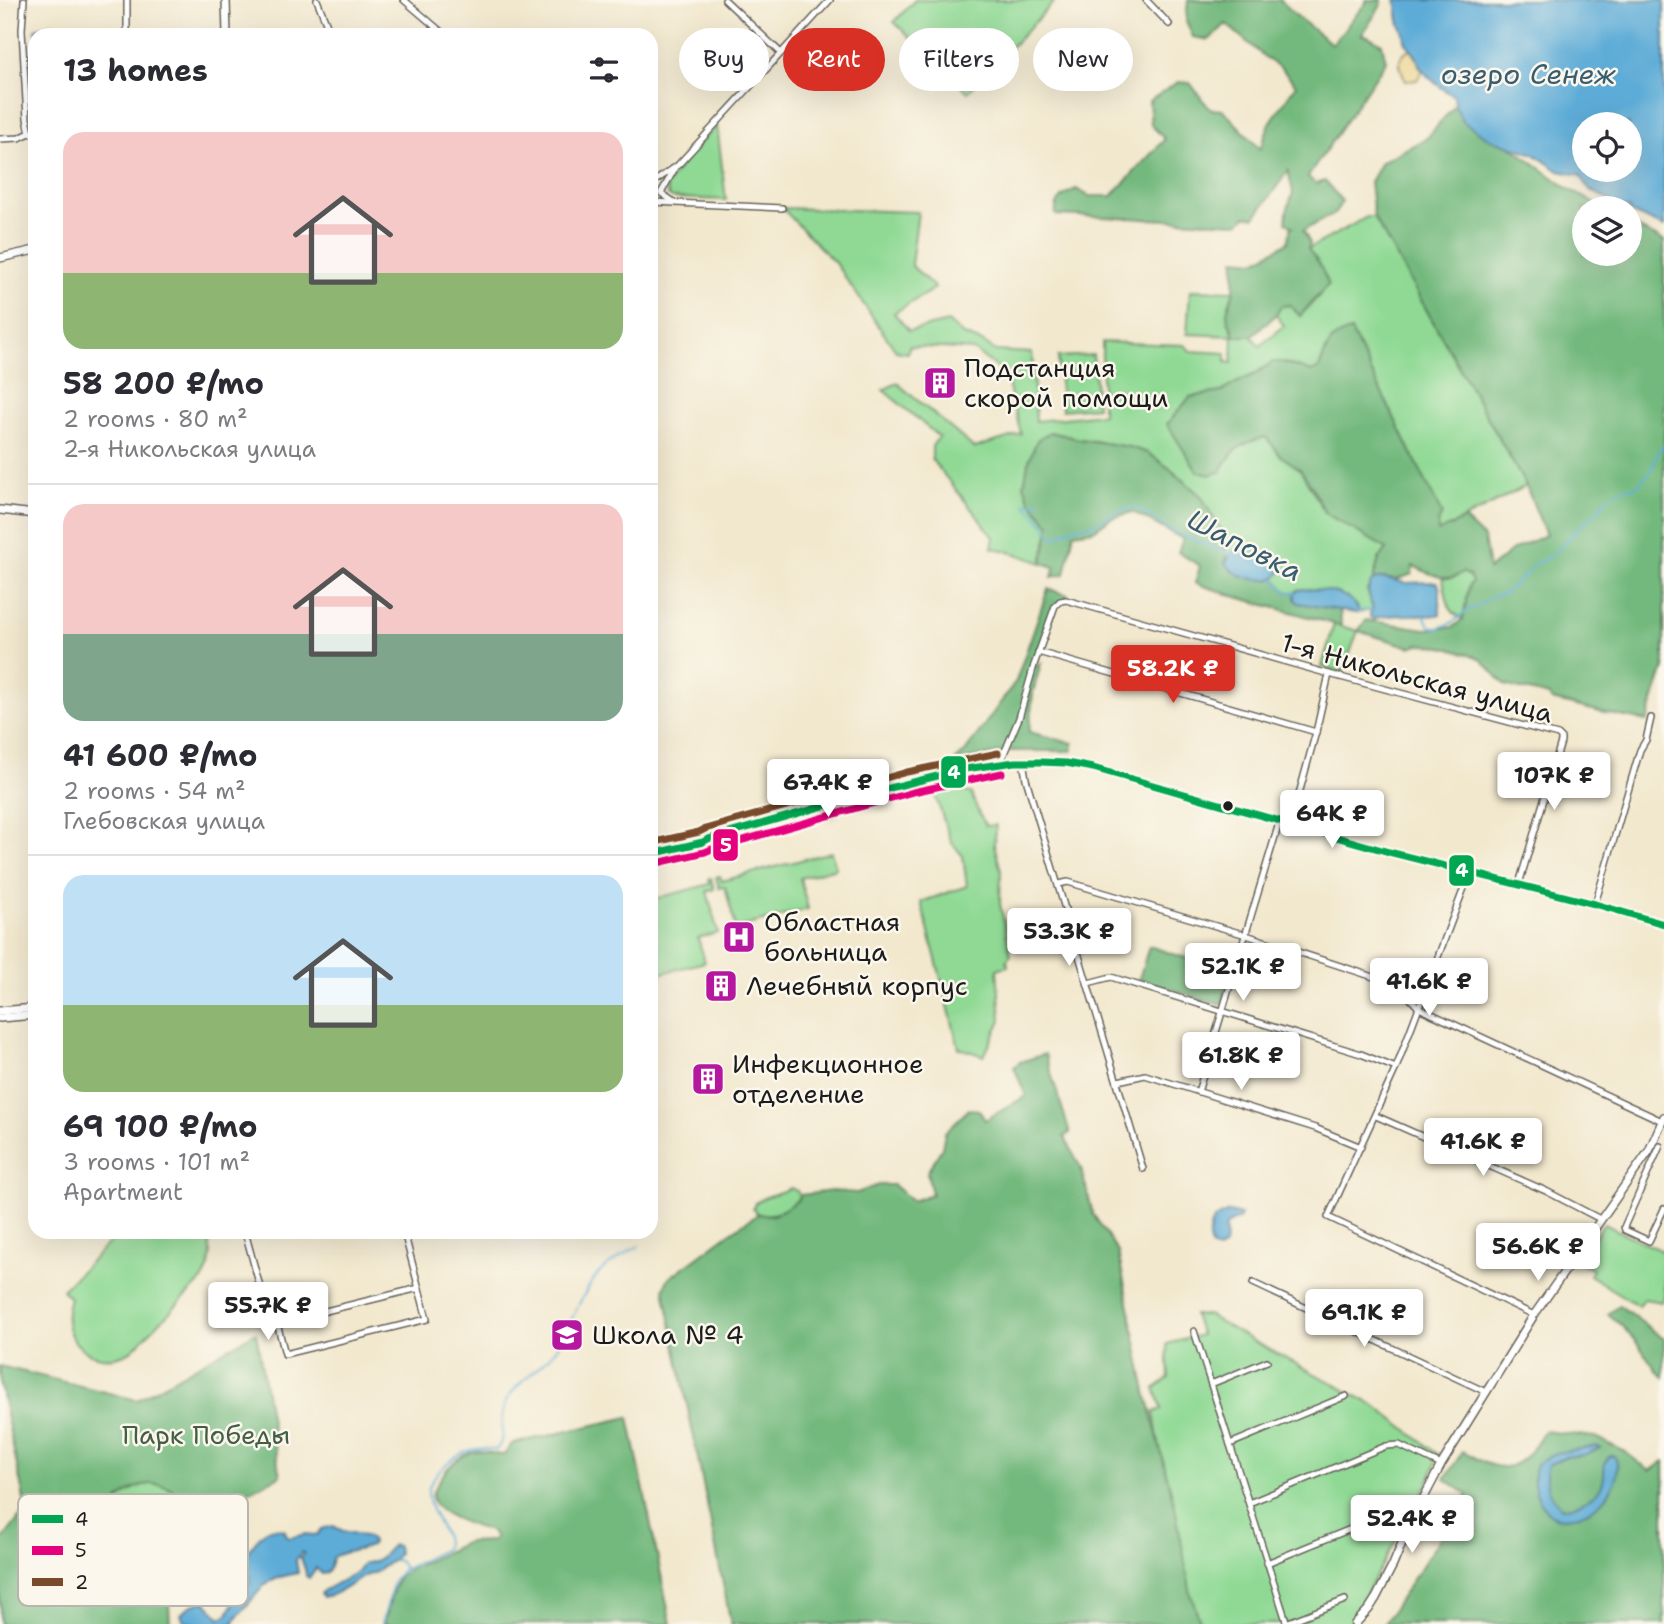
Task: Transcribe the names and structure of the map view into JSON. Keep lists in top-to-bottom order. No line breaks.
{"streets":{"street":["1-я Никольская улица"]},"water":["озеро Сенеж","Шаповка"],"parks":["Парк Победы"],"places":{"building":["Подстанция скорой помощи","Лечебный корпус","Инфекционное отделение"],"hospital":["Областная больница"],"school or university":["Школа № 4"]},"lines":["transit line 2","transit line 4","transit line 5"],"legend":["4","5","2"],"page":{"chip":["Buy","Rent","Filters","New"],"heading":"13 homes","list":[{"name":"58 200 ₽/mo","note":"2 rooms · 80 m² · 2-я Никольская улица"},{"name":"41 600 ₽/mo","note":"2 rooms · 54 m² · Глебовская улица"},{"name":"69 100 ₽/mo","note":"3 rooms · 101 m² · Apartment"}],"price":["58.2K ₽","107K ₽","67.4K ₽","64K ₽","53.3K ₽","52.1K ₽","41.6K ₽","61.8K ₽","41.6K ₽","56.6K ₽","55.7K ₽","69.1K ₽","52.4K ₽"]}}
